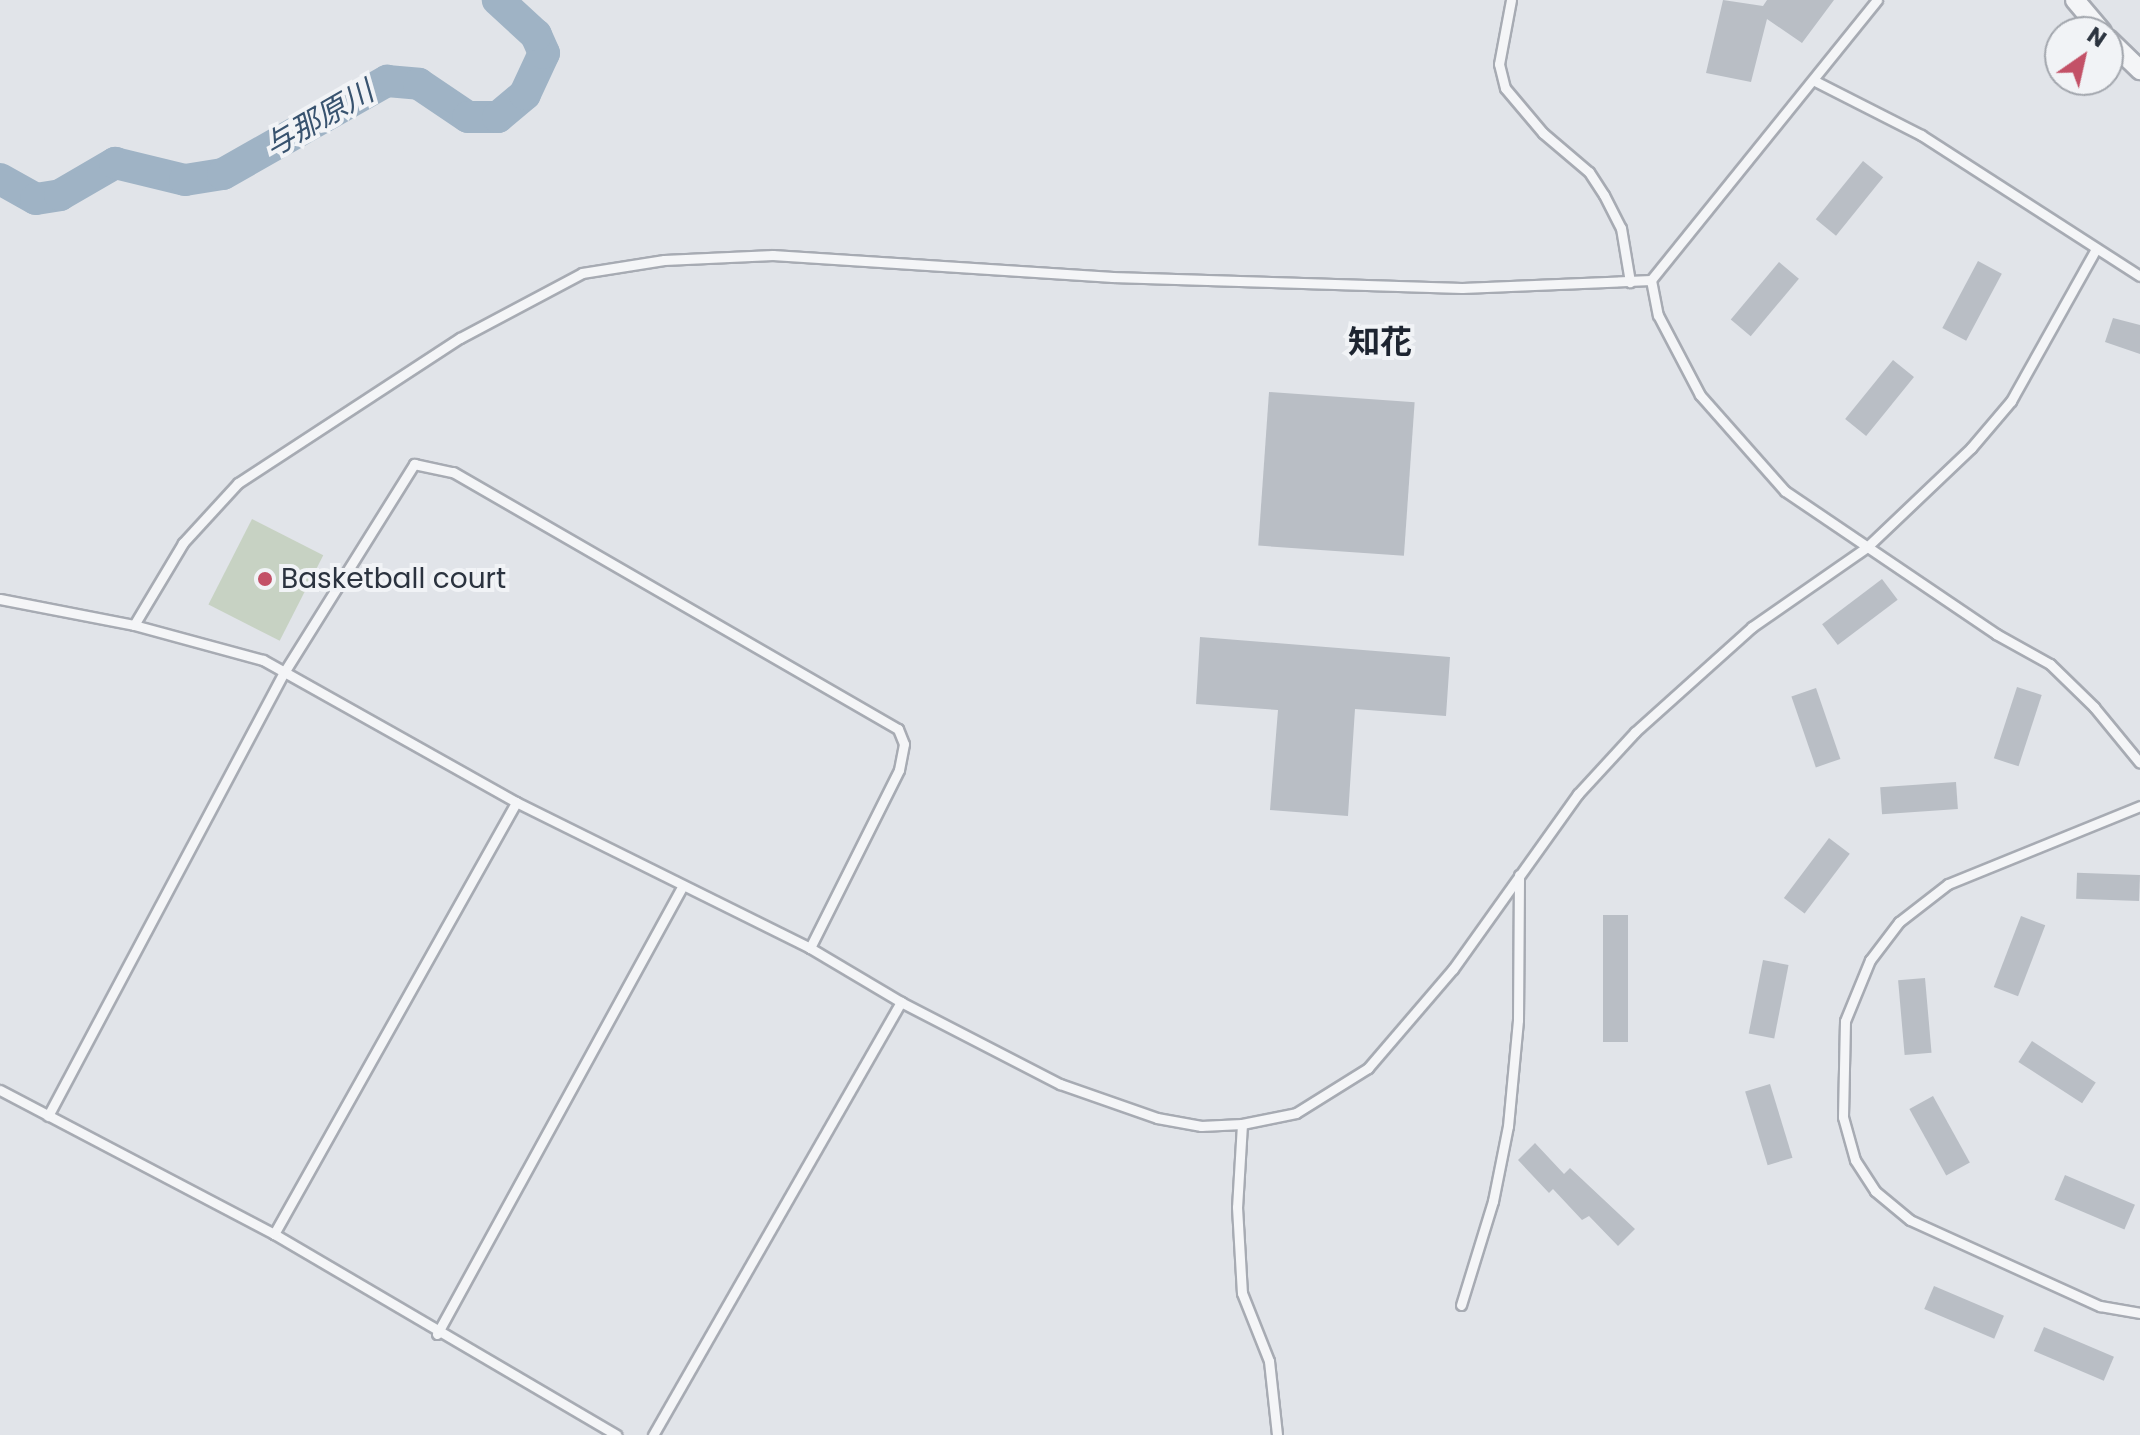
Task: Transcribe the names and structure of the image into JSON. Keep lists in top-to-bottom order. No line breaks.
{"districts":["知花"],"water":["与那原川"],"places":["Basketball court"],"north":"top right"}
